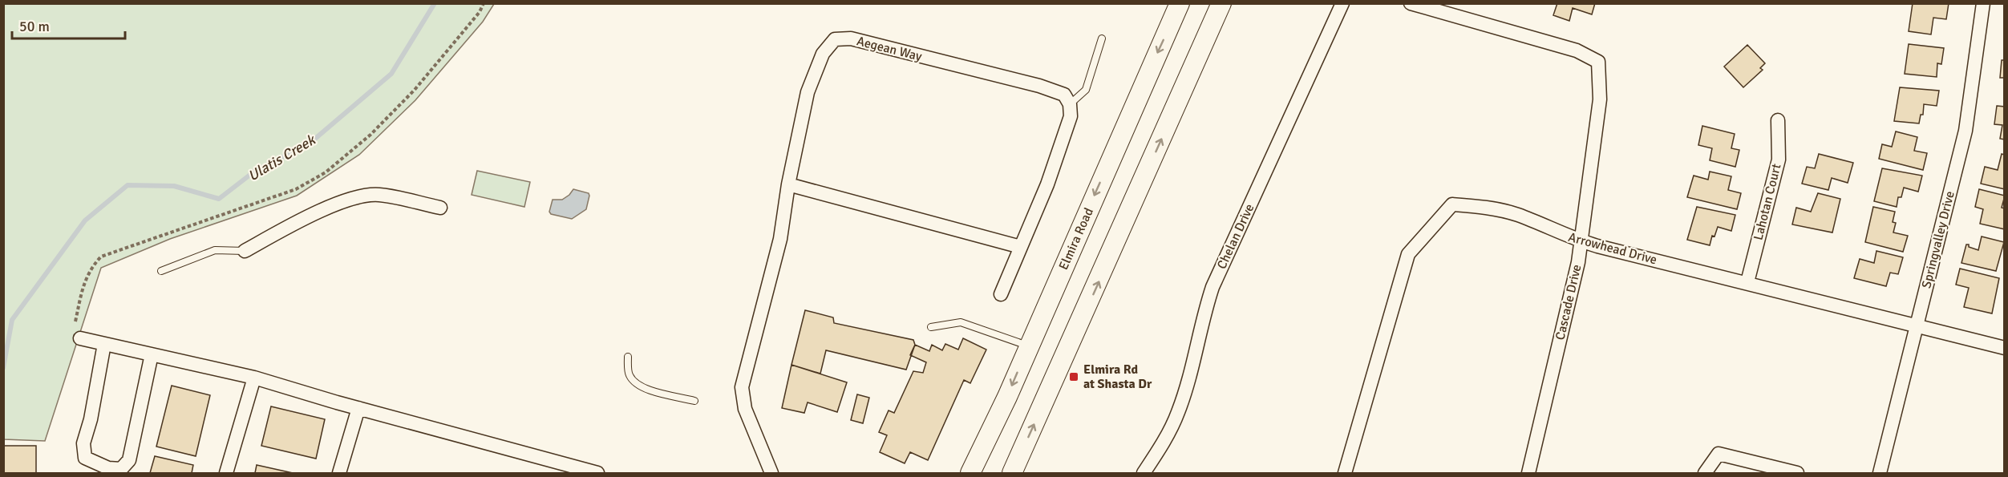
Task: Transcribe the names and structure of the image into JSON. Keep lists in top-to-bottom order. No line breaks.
{"streets":{"main road":["Elmira Road"],"street":["Aegean Way","Lahotan Court","Chelan Drive","Springvalley Drive","Arrowhead Drive","Cascade Drive"]},"crossings":[["Lahotan Court","Arrowhead Drive"],["Springvalley Drive","Arrowhead Drive"],["Arrowhead Drive","Cascade Drive"]],"water":["Ulatis Creek"],"places":{"transit":["Elmira Rd at Shasta Dr"]},"scale_bar":"50 m"}
